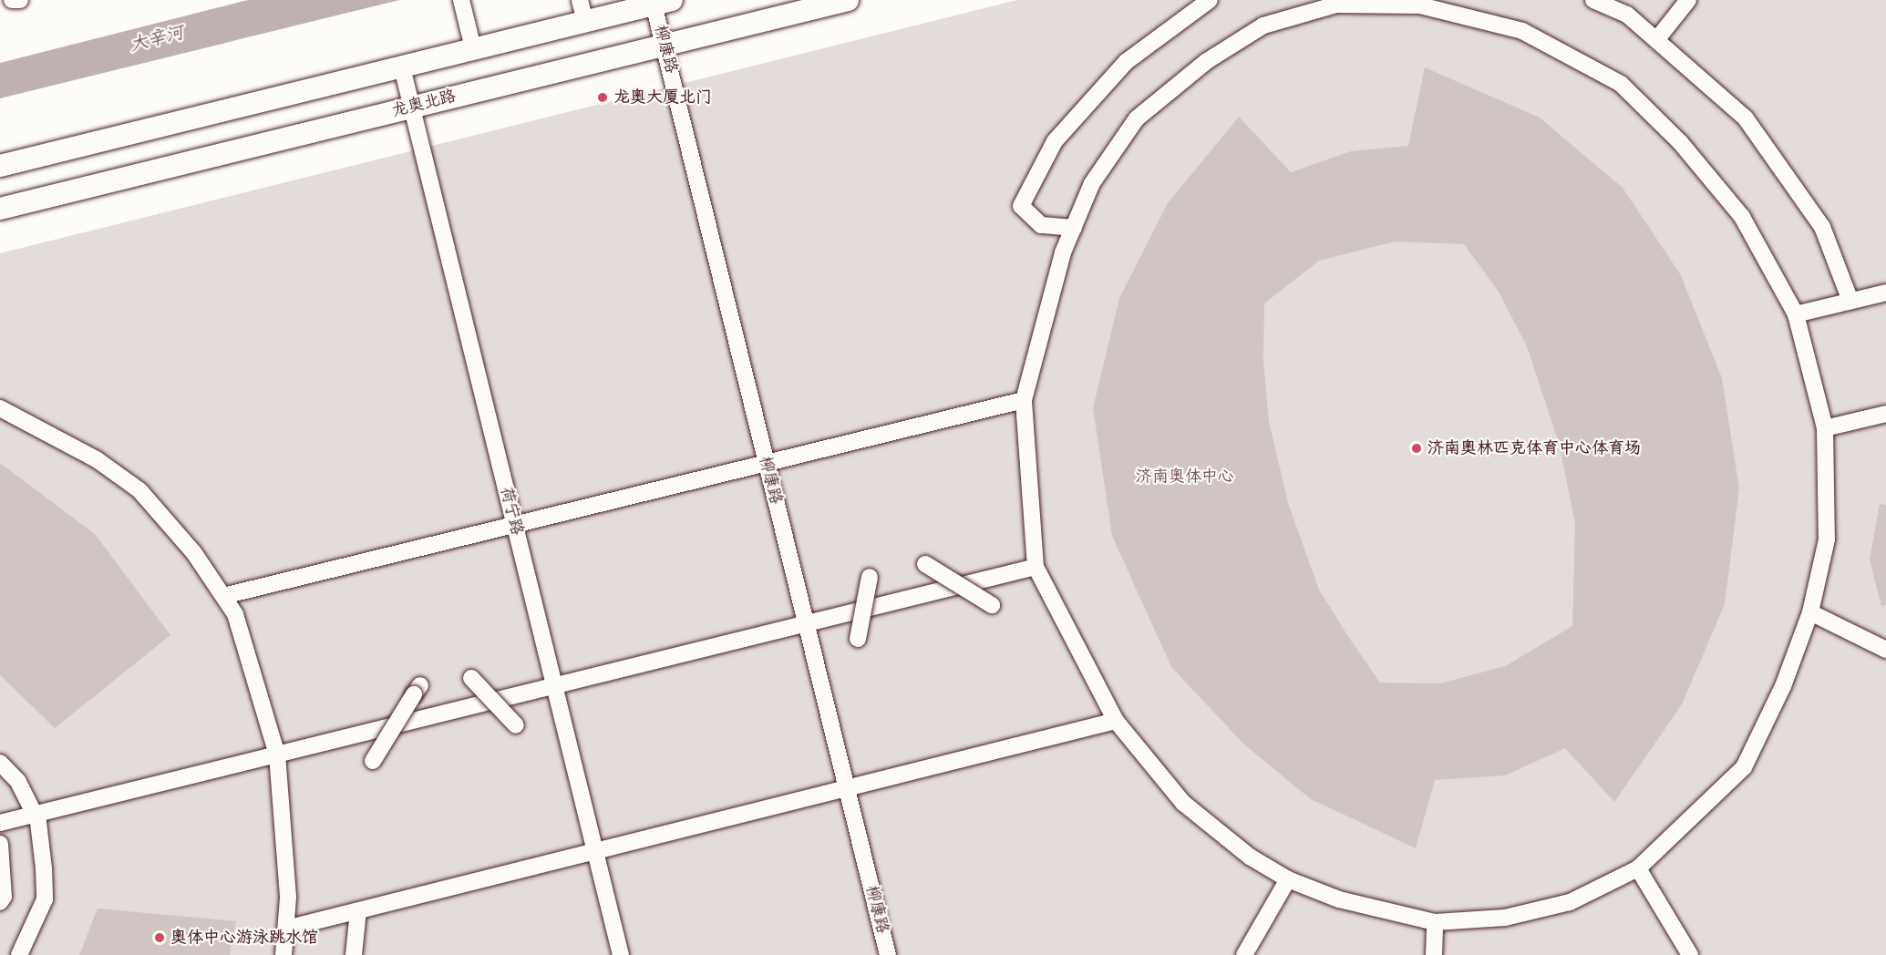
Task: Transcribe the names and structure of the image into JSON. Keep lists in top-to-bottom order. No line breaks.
{"streets":{"main road":["龙奥北路"],"street":["柳康路","荷宁路"]},"crossings":[["柳康路","龙奥北路"],["龙奥北路","荷宁路"]],"water":["大辛河"],"parks":["济南奥体中心"],"places":["龙奥大厦北门","济南奥林匹克体育中心体育场","奥体中心游泳跳水馆"]}
